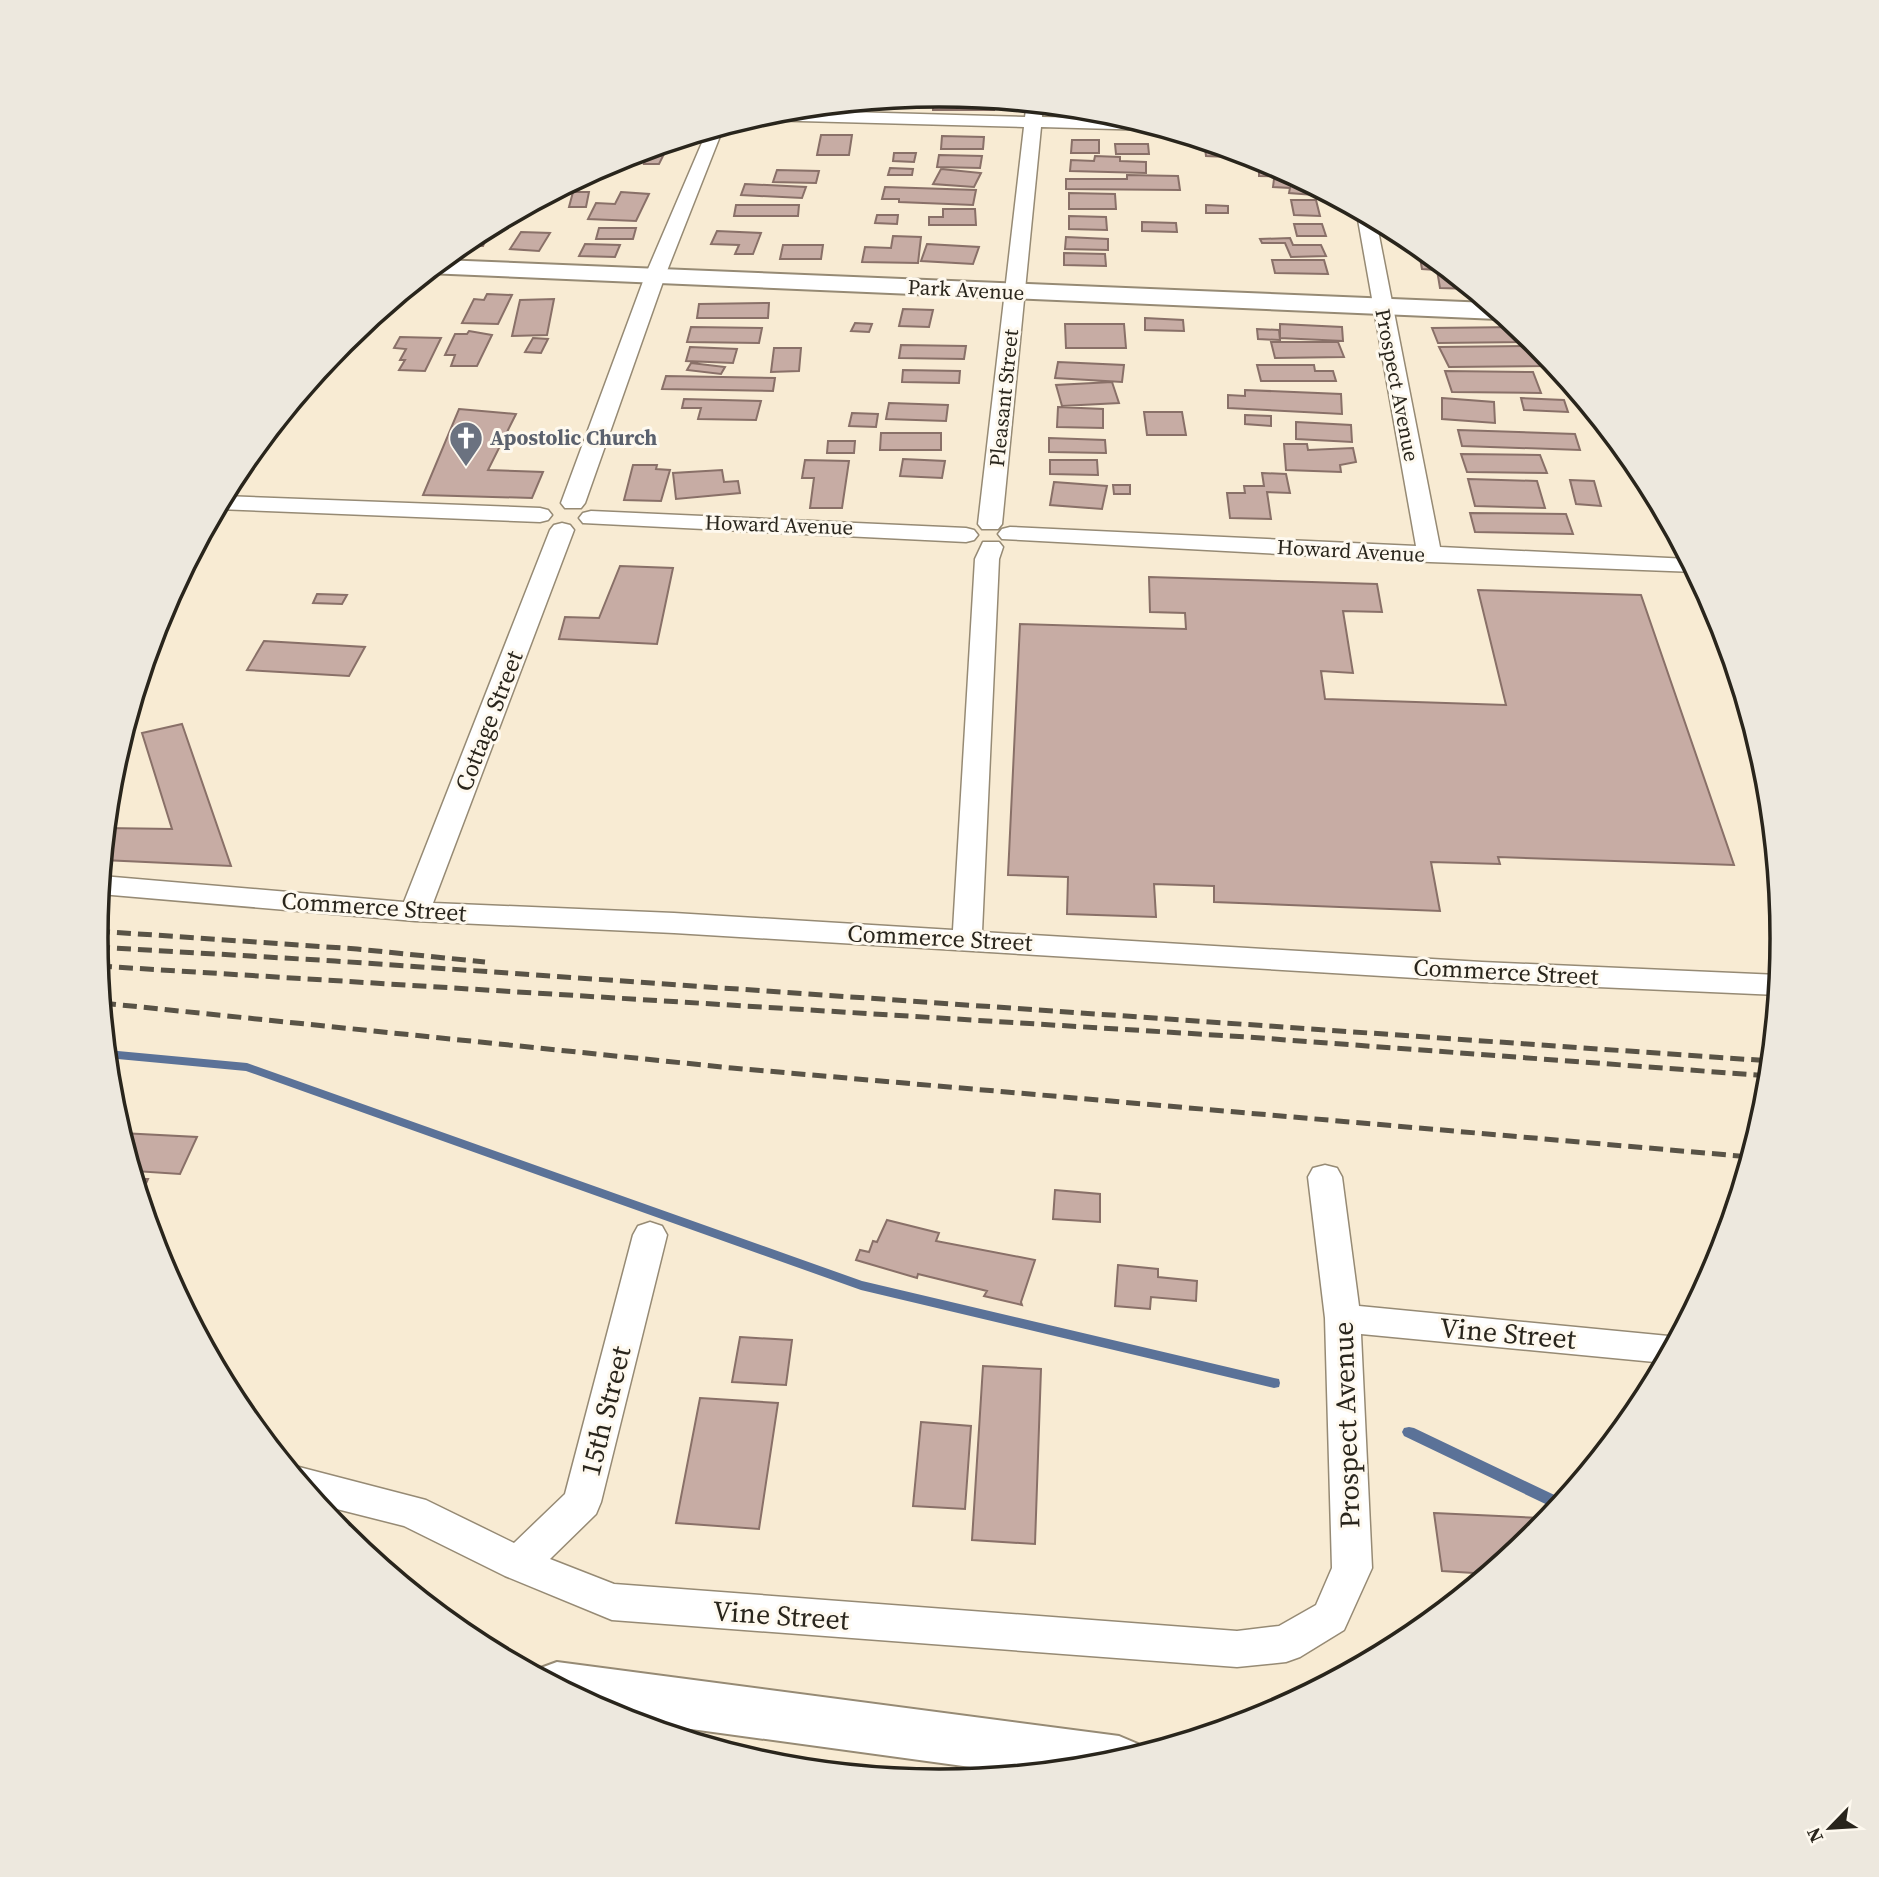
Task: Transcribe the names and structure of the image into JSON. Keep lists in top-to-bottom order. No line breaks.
{"streets":{"main road":["Park Avenue"],"street":["Prospect Avenue","Pleasant Street","Howard Avenue","Cottage Street","Commerce Street","Vine Street","15th Street"]},"crossings":[["Park Avenue","Prospect Avenue"],["Park Avenue","Pleasant Street"],["Prospect Avenue","Howard Avenue"],["Prospect Avenue","Vine Street"],["Pleasant Street","Howard Avenue"],["Pleasant Street","Commerce Street"],["Cottage Street","Commerce Street"],["Vine Street","15th Street"]],"places":{"church":["Apostolic Church"]},"north":"bottom left"}
